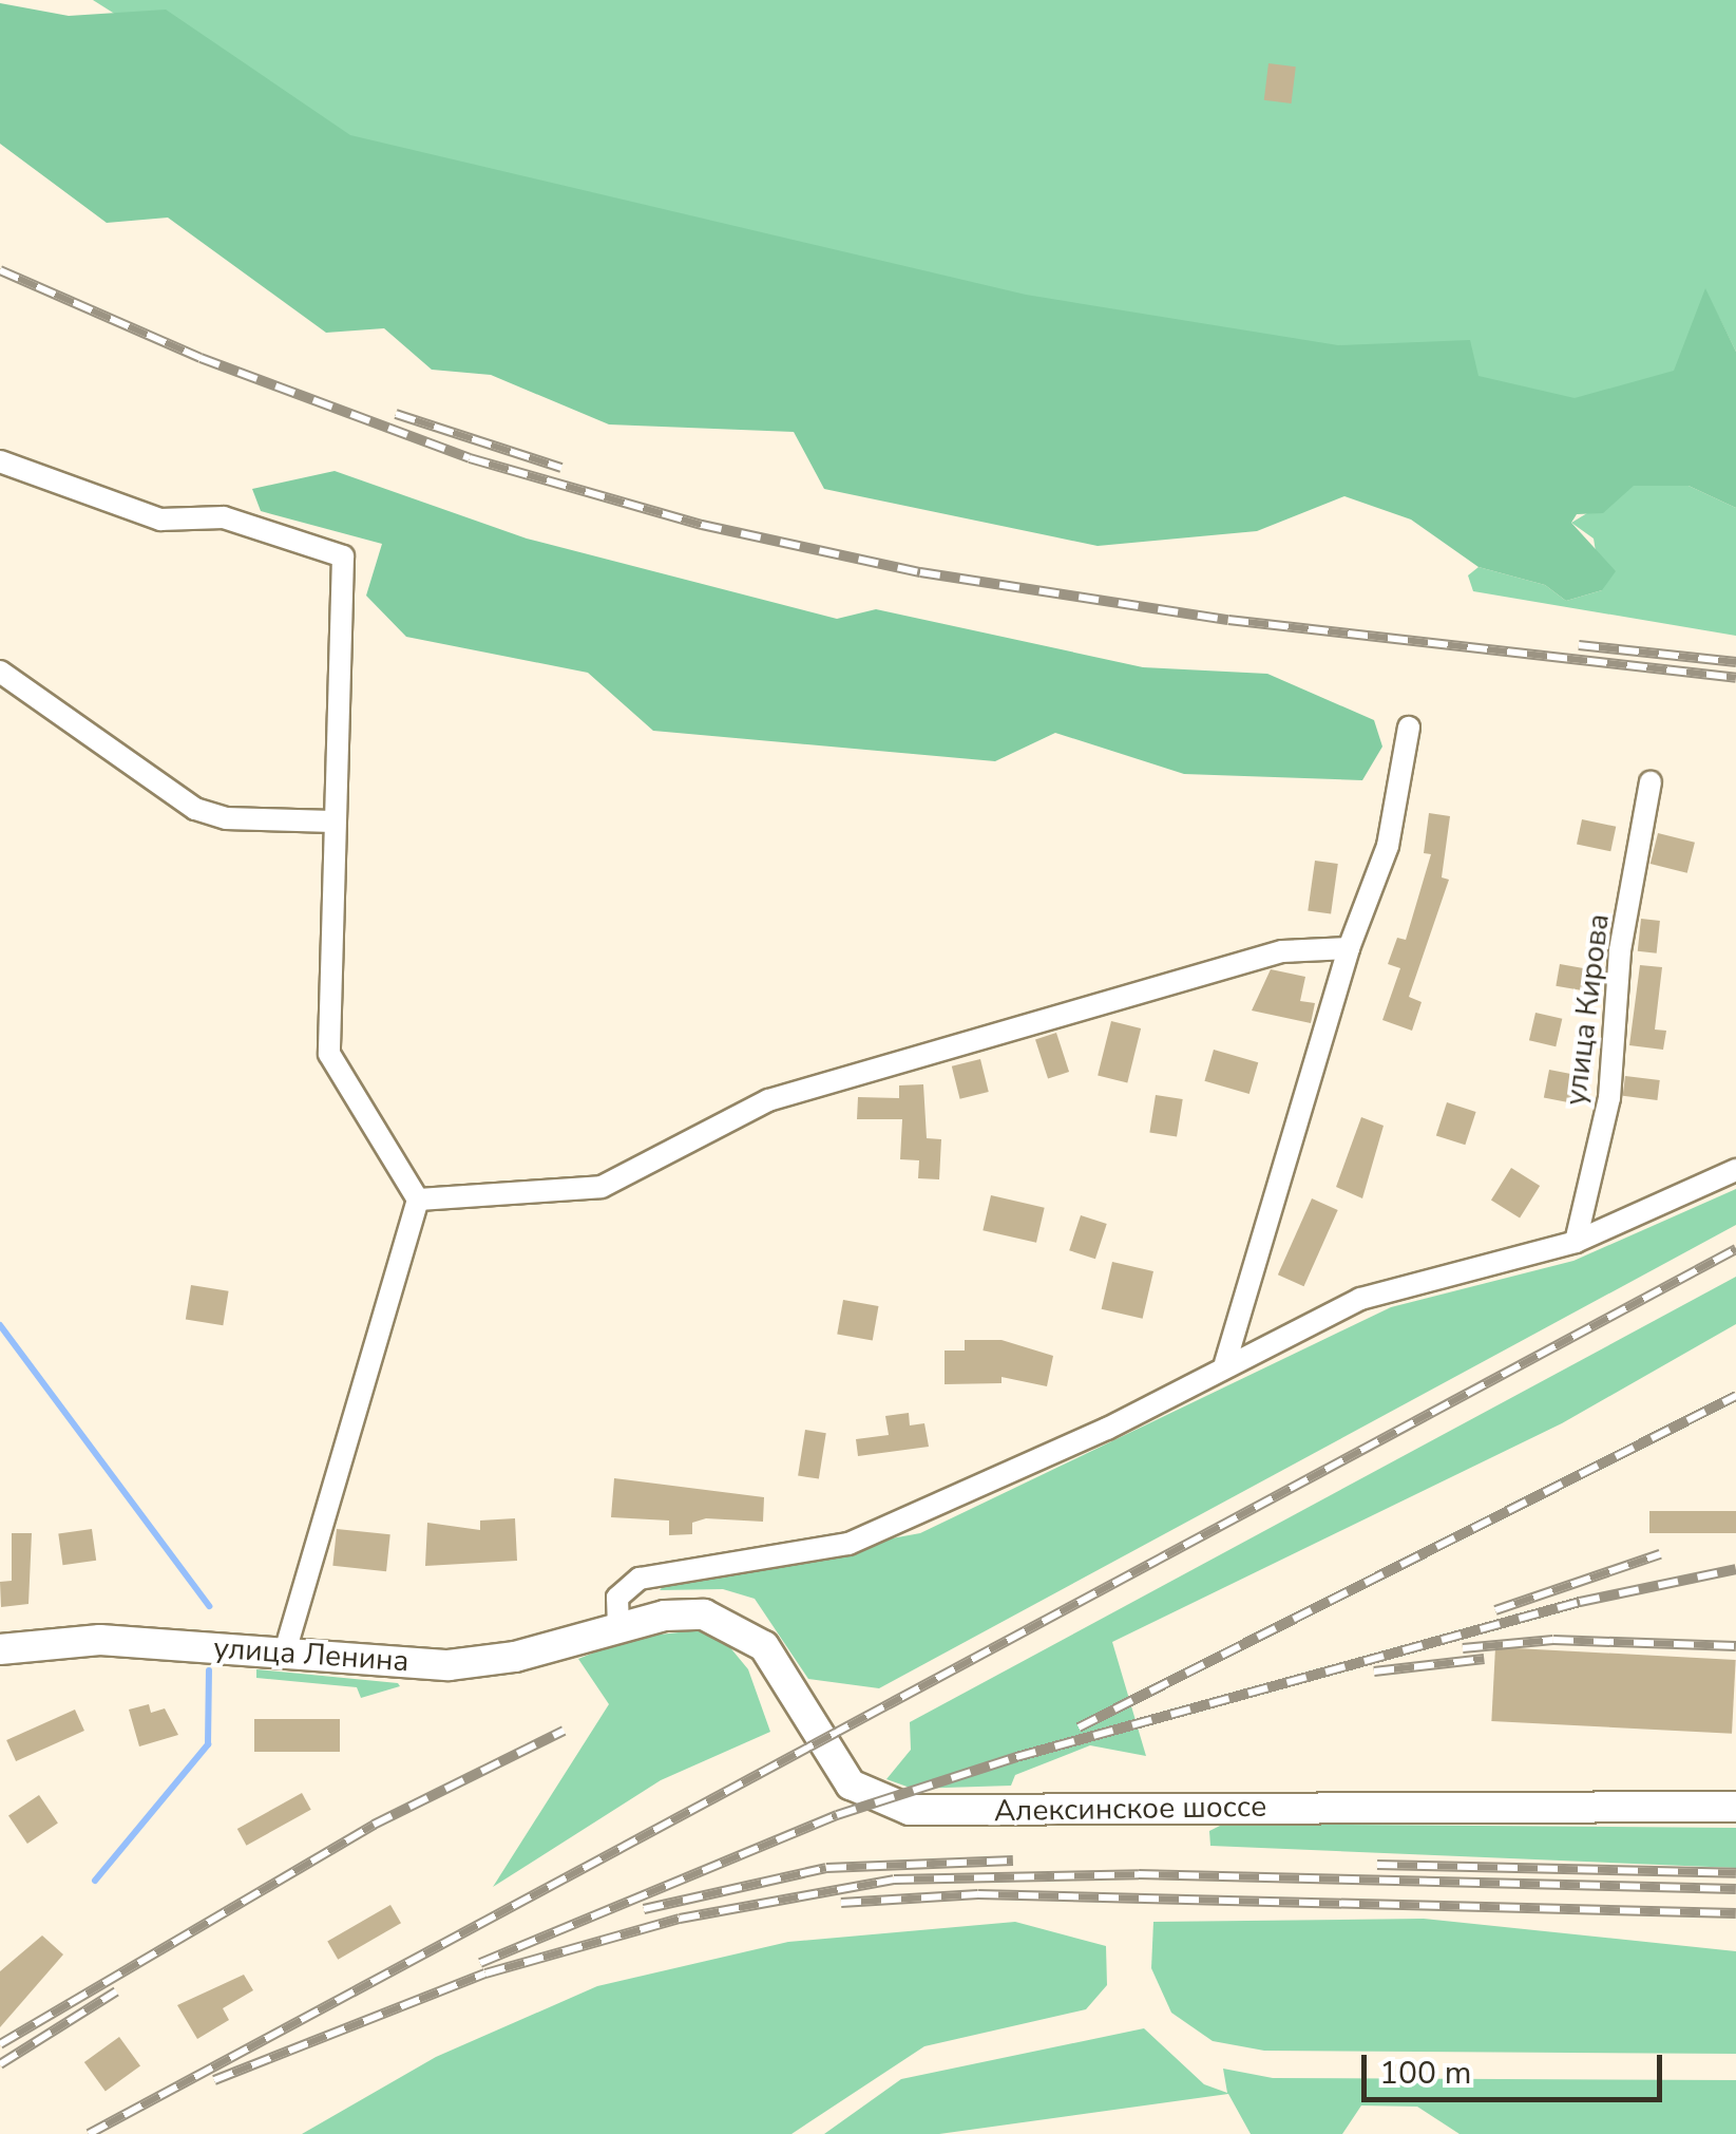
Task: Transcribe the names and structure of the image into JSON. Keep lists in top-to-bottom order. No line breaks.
{"streets":{"main road":["улица Ленина","Алексинское шоссе"],"street":["улица Кирова"]},"crossings":[["улица Ленина","Алексинское шоссе"]],"scale_bar":"100 m"}
